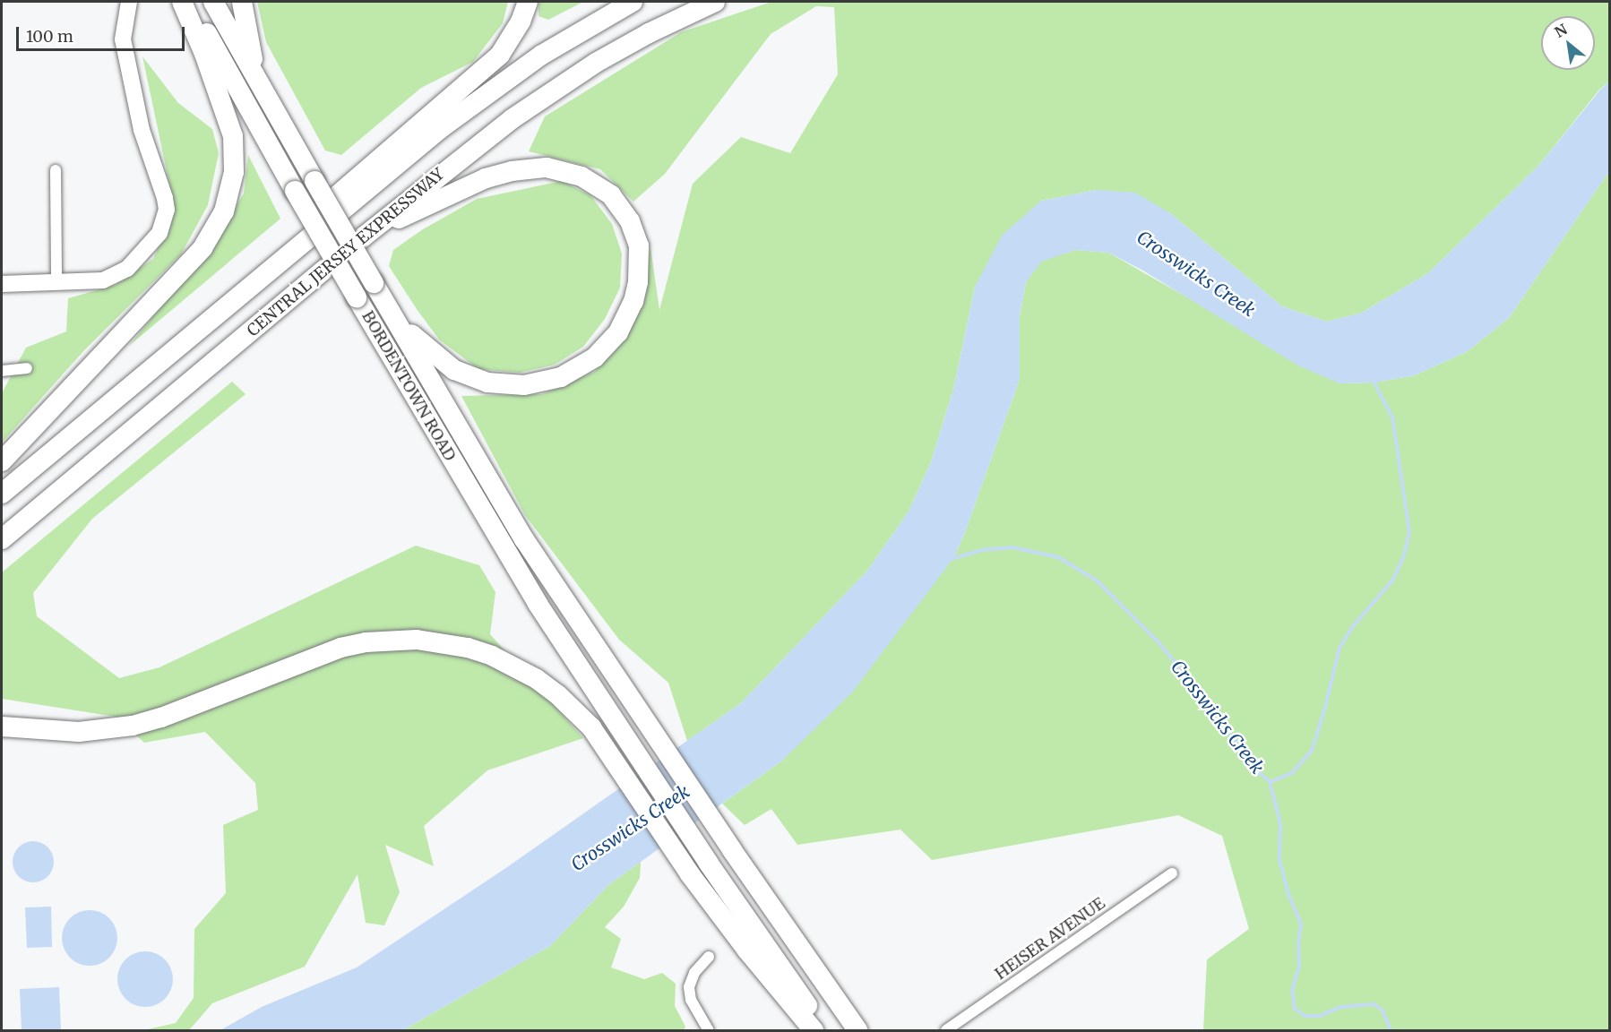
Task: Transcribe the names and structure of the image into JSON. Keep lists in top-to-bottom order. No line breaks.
{"streets":{"highway":["CENTRAL JERSEY EXPRESSWAY","BORDENTOWN ROAD"],"street":["HEISER AVENUE"]},"water":["Crosswicks Creek"],"scale_bar":"100 m","north":"top left"}
